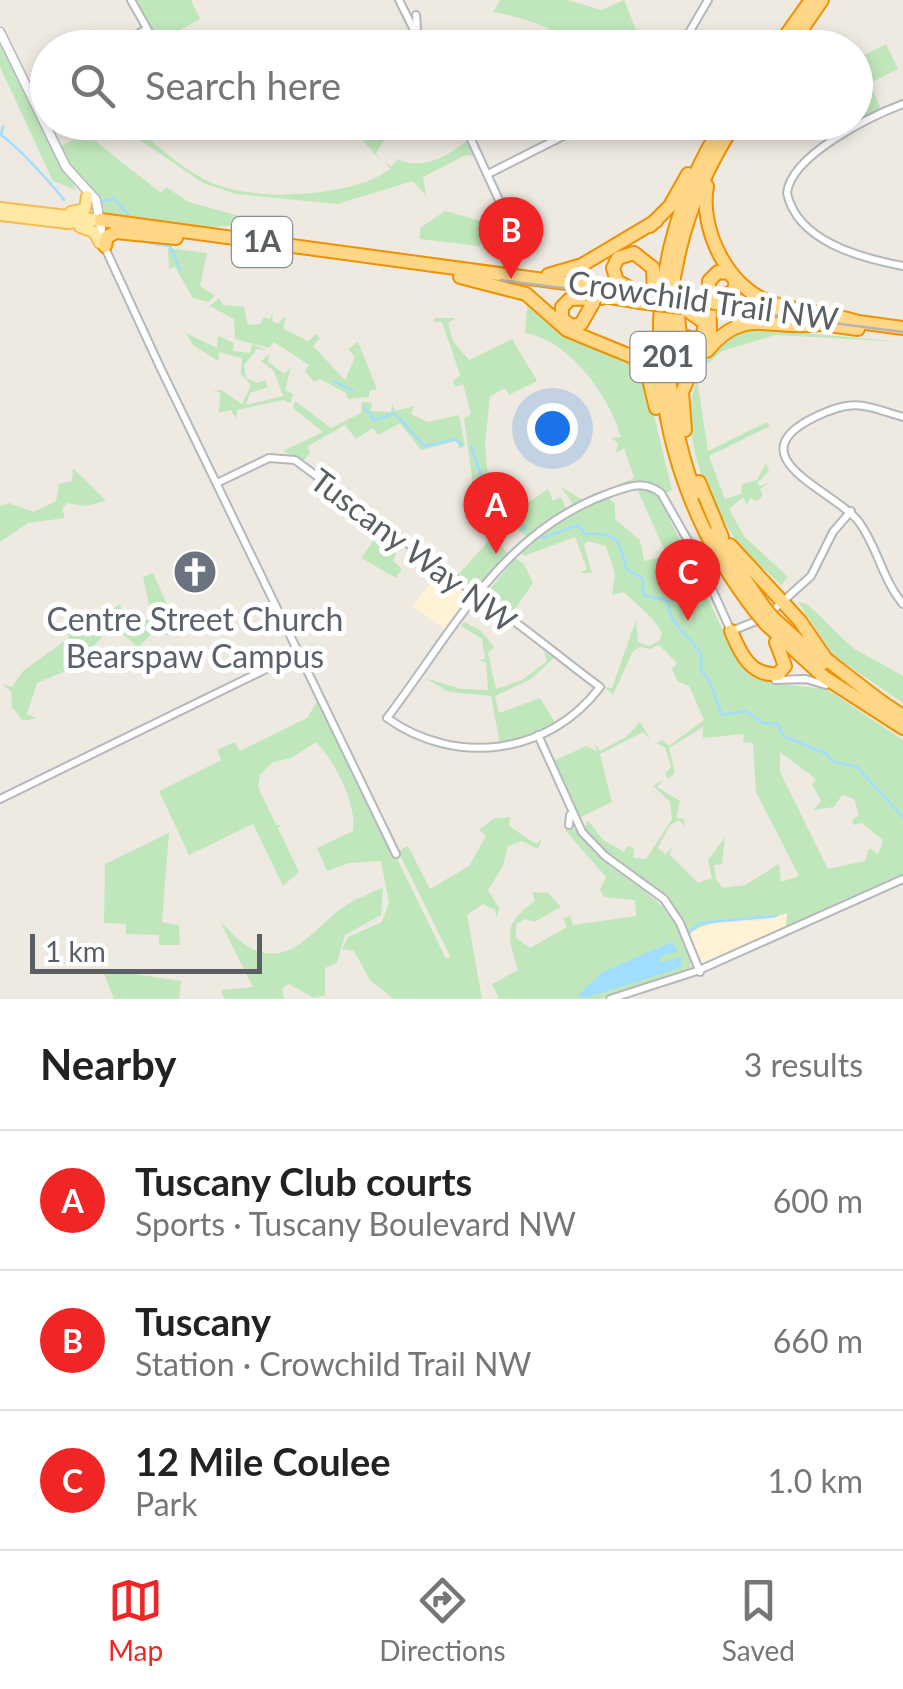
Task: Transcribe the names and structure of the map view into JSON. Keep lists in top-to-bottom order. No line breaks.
{"streets":{"highway":["1A","Crowchild Trail NW","201"],"street":["Tuscany Way NW"]},"crossings":[["1A","Crowchild Trail NW"]],"places":{"church":["Centre Street Church Bearspaw Campus"]},"scale_bar":"1 km","page":{"search":"Search here","pins":["B","A","C"],"scale":"1 km","heading":["Nearby","3 results"],"list":[{"mark":"A","name":"Tuscany Club courts","note":"Sports · Tuscany Boulevard NW","value":"600 m"},{"mark":"B","name":"Tuscany","note":"Station · Crowchild Trail NW","value":"660 m"},{"mark":"C","name":"12 Mile Coulee","note":"Park","value":"1.0 km"}],"nav":["Map","Directions","Saved"]}}
